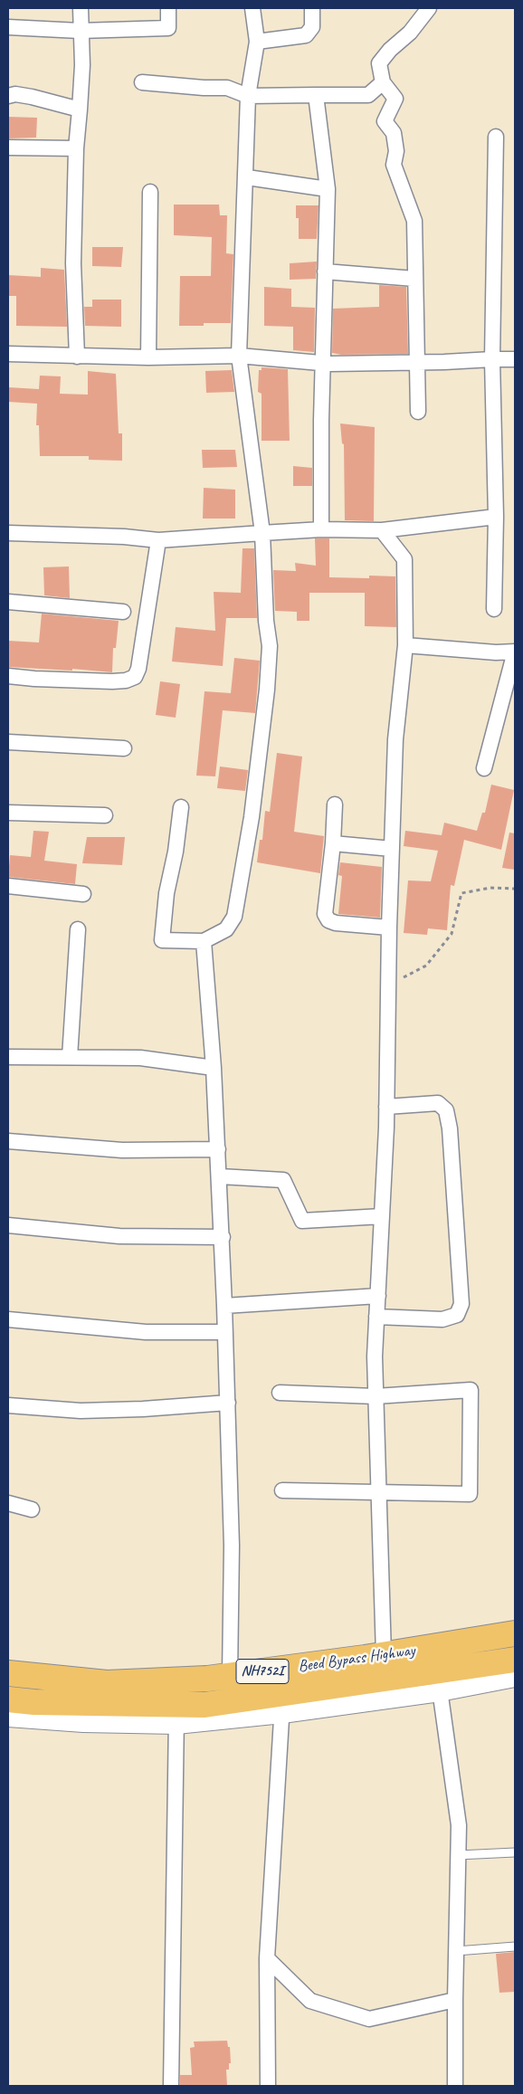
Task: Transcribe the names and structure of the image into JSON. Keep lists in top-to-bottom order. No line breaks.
{"streets":{"highway":["Beed Bypass Highway","NH752I"]}}
